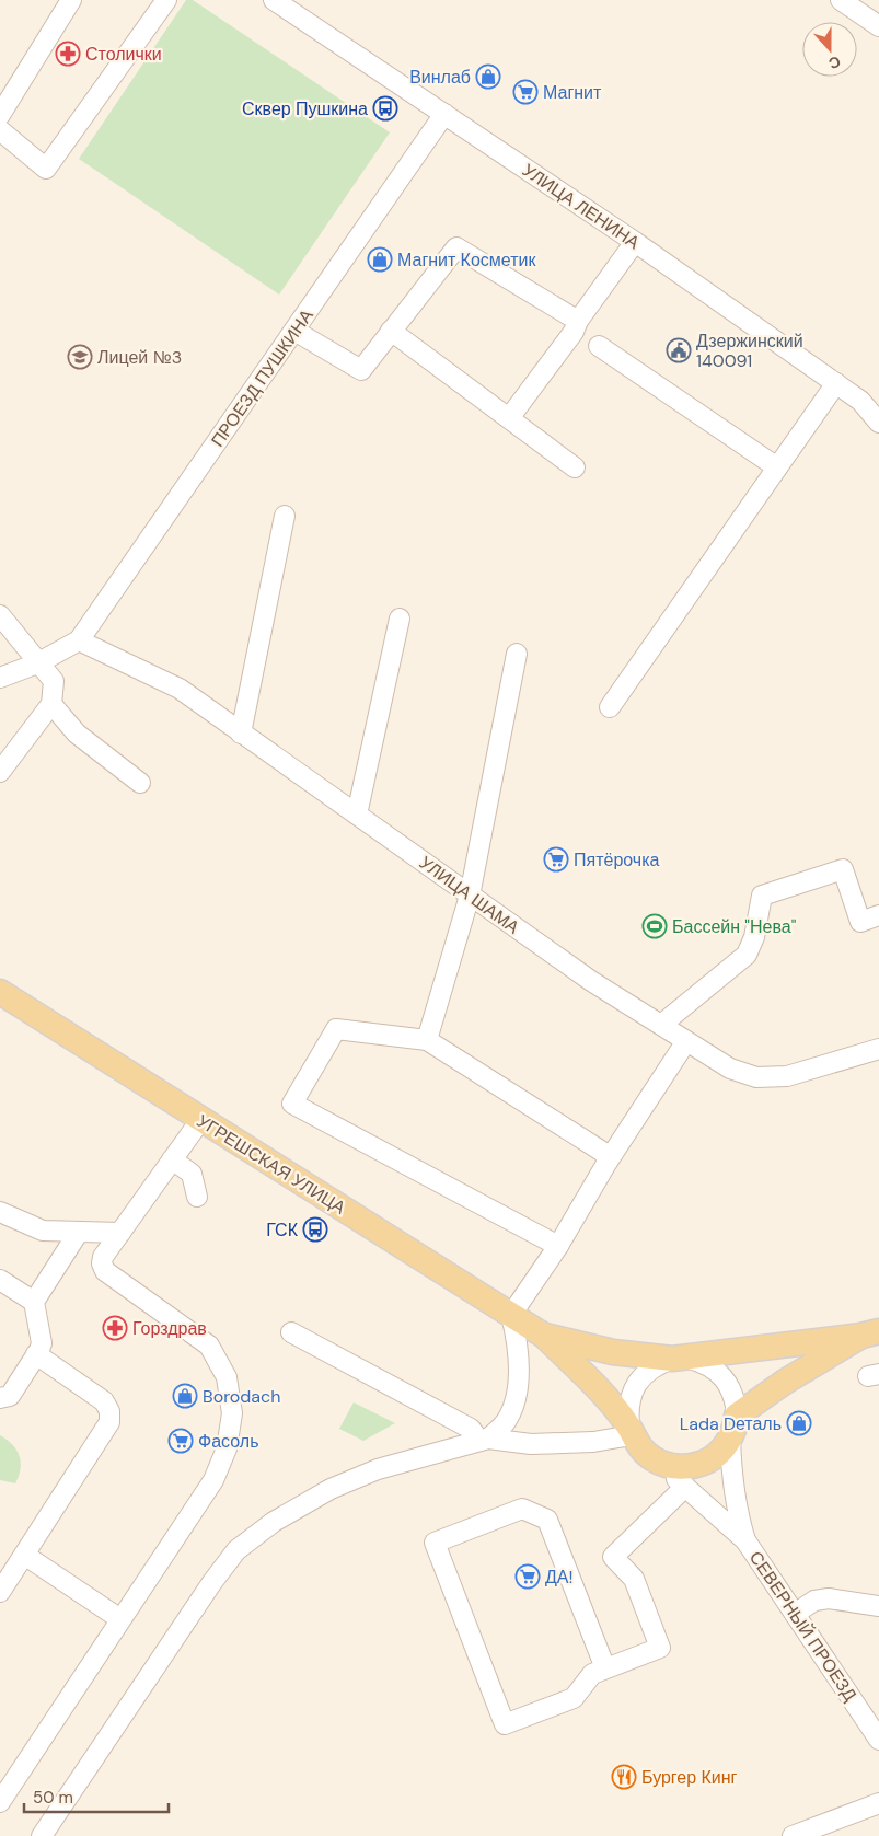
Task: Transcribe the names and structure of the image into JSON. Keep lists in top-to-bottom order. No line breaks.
{"streets":{"main road":["УГРЕШСКАЯ УЛИЦА"],"street":["УЛИЦА ЛЕНИНА","ПРОЕЗД ПУШКИНА","УЛИЦА ШАМА","СЕВЕРНЫЙ ПРОЕЗД"]},"crossings":[["УЛИЦА ЛЕНИНА","ПРОЕЗД ПУШКИНА"],["ПРОЕЗД ПУШКИНА","УЛИЦА ШАМА"],["УГРЕШСКАЯ УЛИЦА","СЕВЕРНЫЙ ПРОЕЗД"]],"places":{"pharmacy":["Столички","Горздрав"],"shop":["Винлаб","Магнит Косметик","Borodach","Lada Dеталь"],"supermarket":["Магнит","Пятёрочка","Фасоль","ДА!"],"bus stop":["Сквер Пушкина","ГСК"],"public building":["Дзержинский 140091"],"school or university":["Лицей №3"],"sports":["Бассейн \"Нева\""],"restaurant":["Бургер Кинг"]},"scale_bar":"50 m","north":"bottom"}
